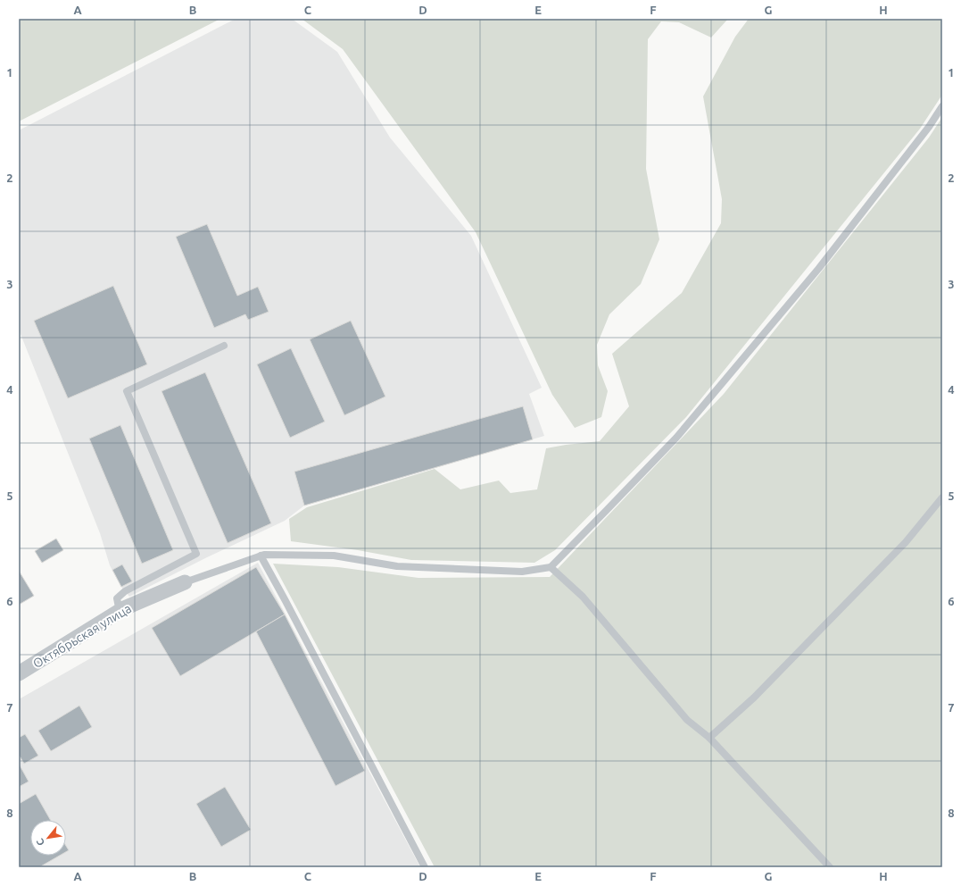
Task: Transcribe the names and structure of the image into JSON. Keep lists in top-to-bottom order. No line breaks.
{"streets":{"street":["Октябрьская улица"]},"north":"bottom left","grid":{"columns":["A","B","C","D","E","F","G","H"],"rows":["1","2","3","4","5","6","7","8"]}}
